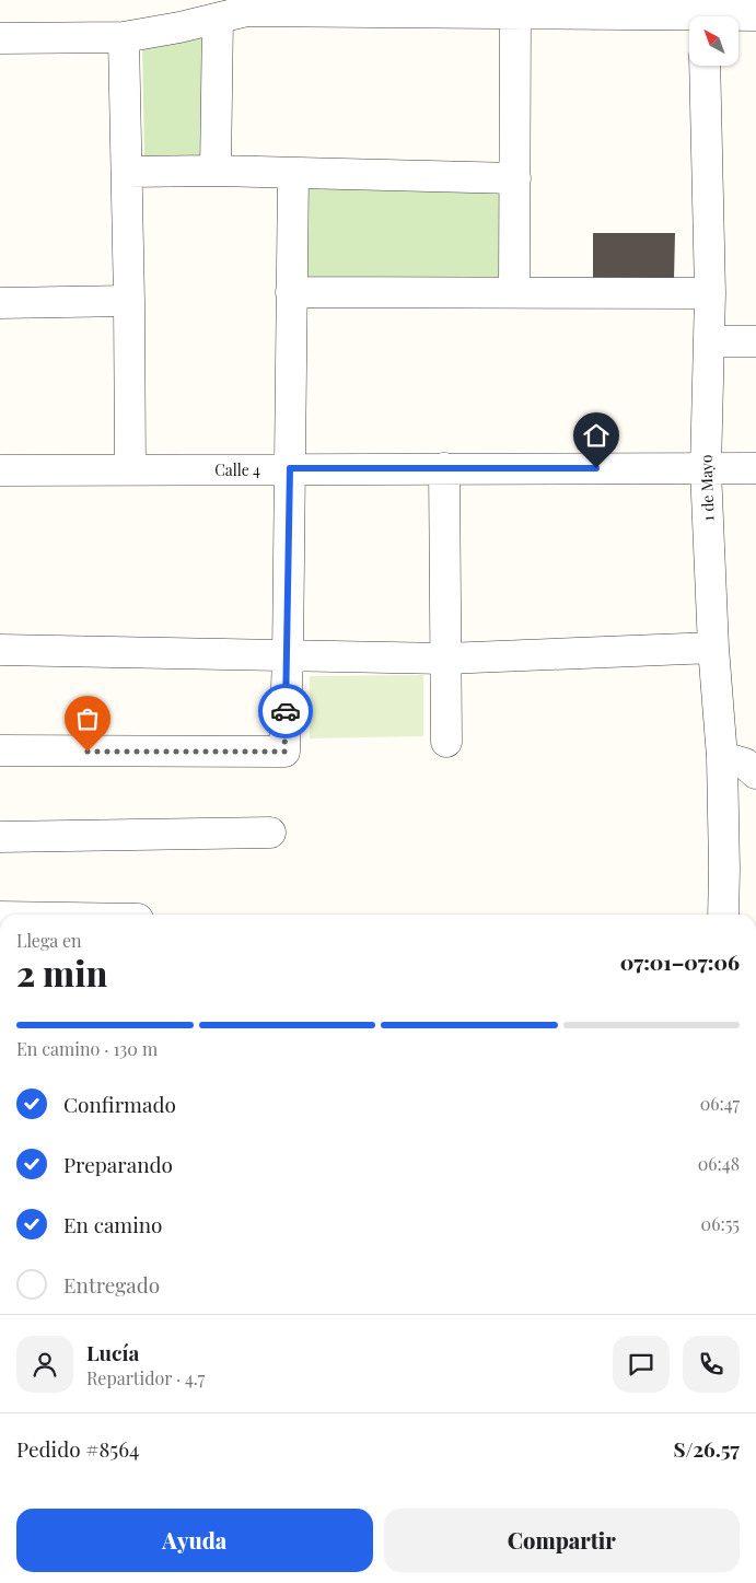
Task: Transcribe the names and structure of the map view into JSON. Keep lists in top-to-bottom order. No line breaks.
{"streets":{"street":["Calle 4","1 de Mayo"]},"crossings":[["Calle 4","1 de Mayo"]],"north":"top left","page":{"heading":["2 min","Llega en","07:01–07:06"],"panel":["Lucía","Repartidor · 4.7","Pedido #8564","S/26.57"],"bar":"En camino · 130 m","list":[["Confirmado","06:47"],["Preparando","06:48"],["En camino","06:55"],"Entregado"],"buttons":["Ayuda","Compartir"]}}
